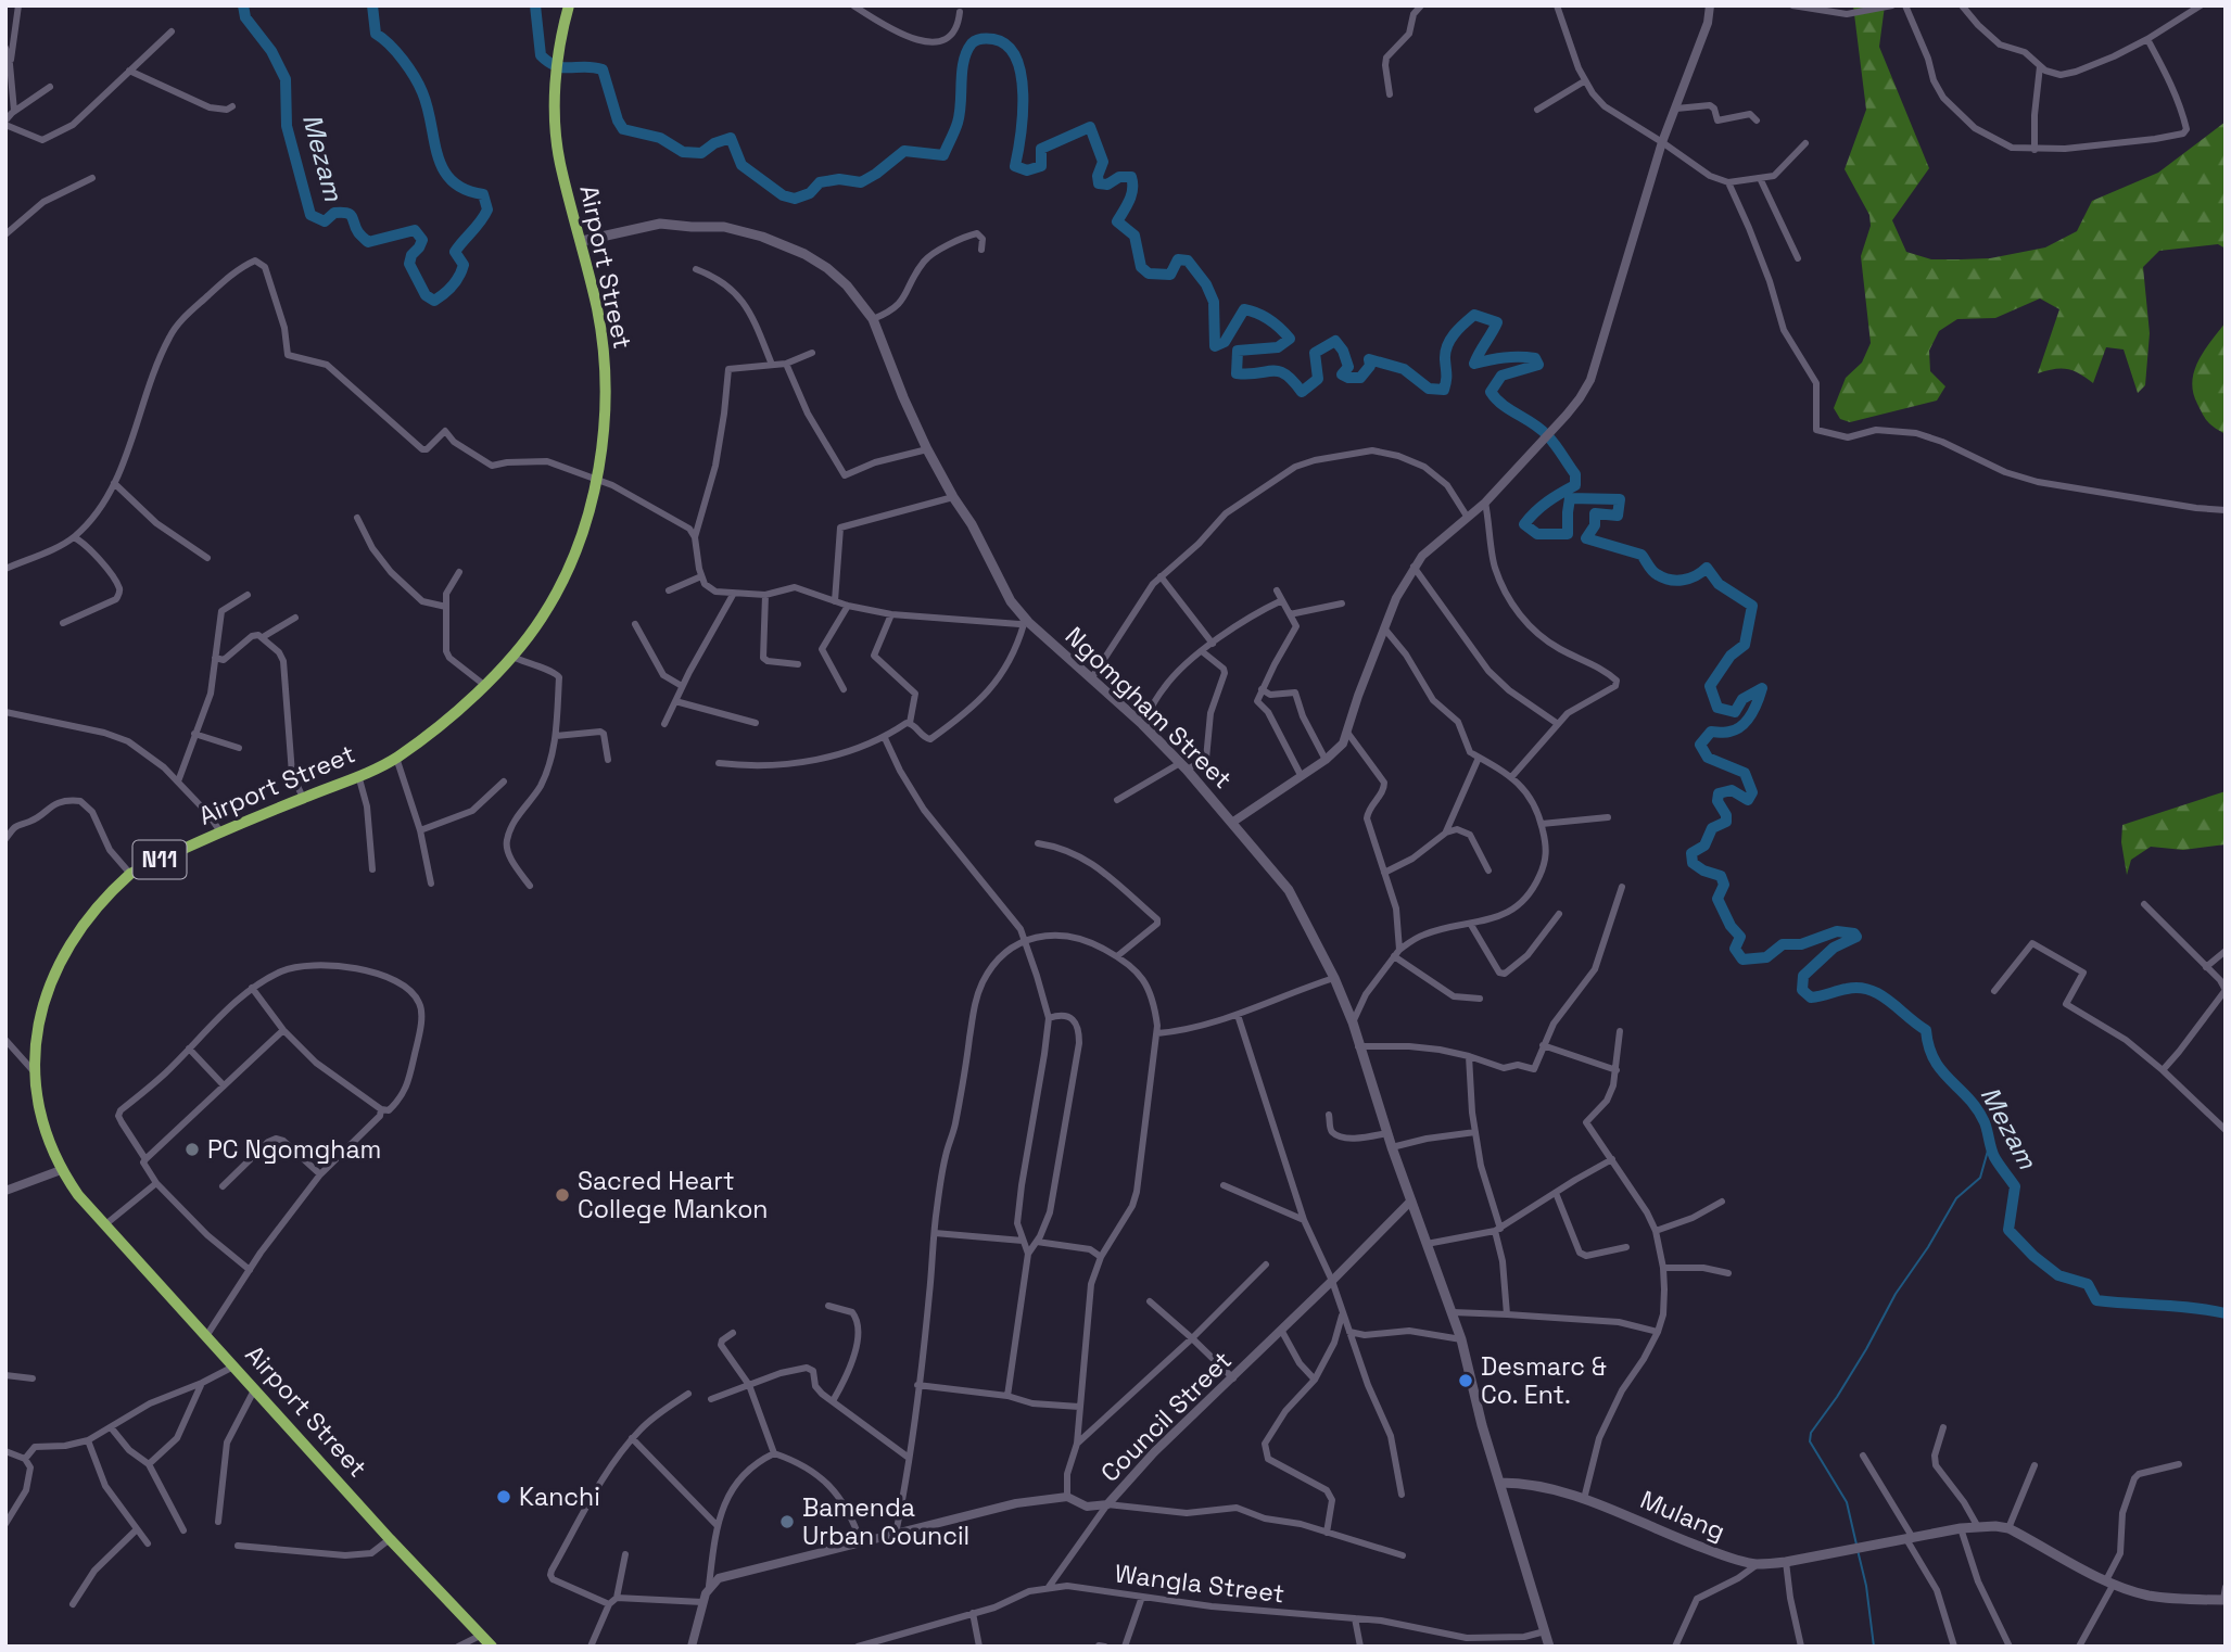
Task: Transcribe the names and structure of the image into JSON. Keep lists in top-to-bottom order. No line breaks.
{"streets":{"highway":["Airport Street","N11"],"main road":["Ngomgham Street","Mulang"],"street":["Council Street","Wangla Street"]},"crossings":[["Airport Street","Ngomgham Street"],["Ngomgham Street","Council Street"],["Ngomgham Street","Mulang"],["Ngomgham Street","Wangla Street"]],"water":["Mezam"],"places":["PC Ngomgham","Sacred Heart College Mankon","Desmarc & Co. Ent.","Kanchi","Bamenda Urban Council"]}
